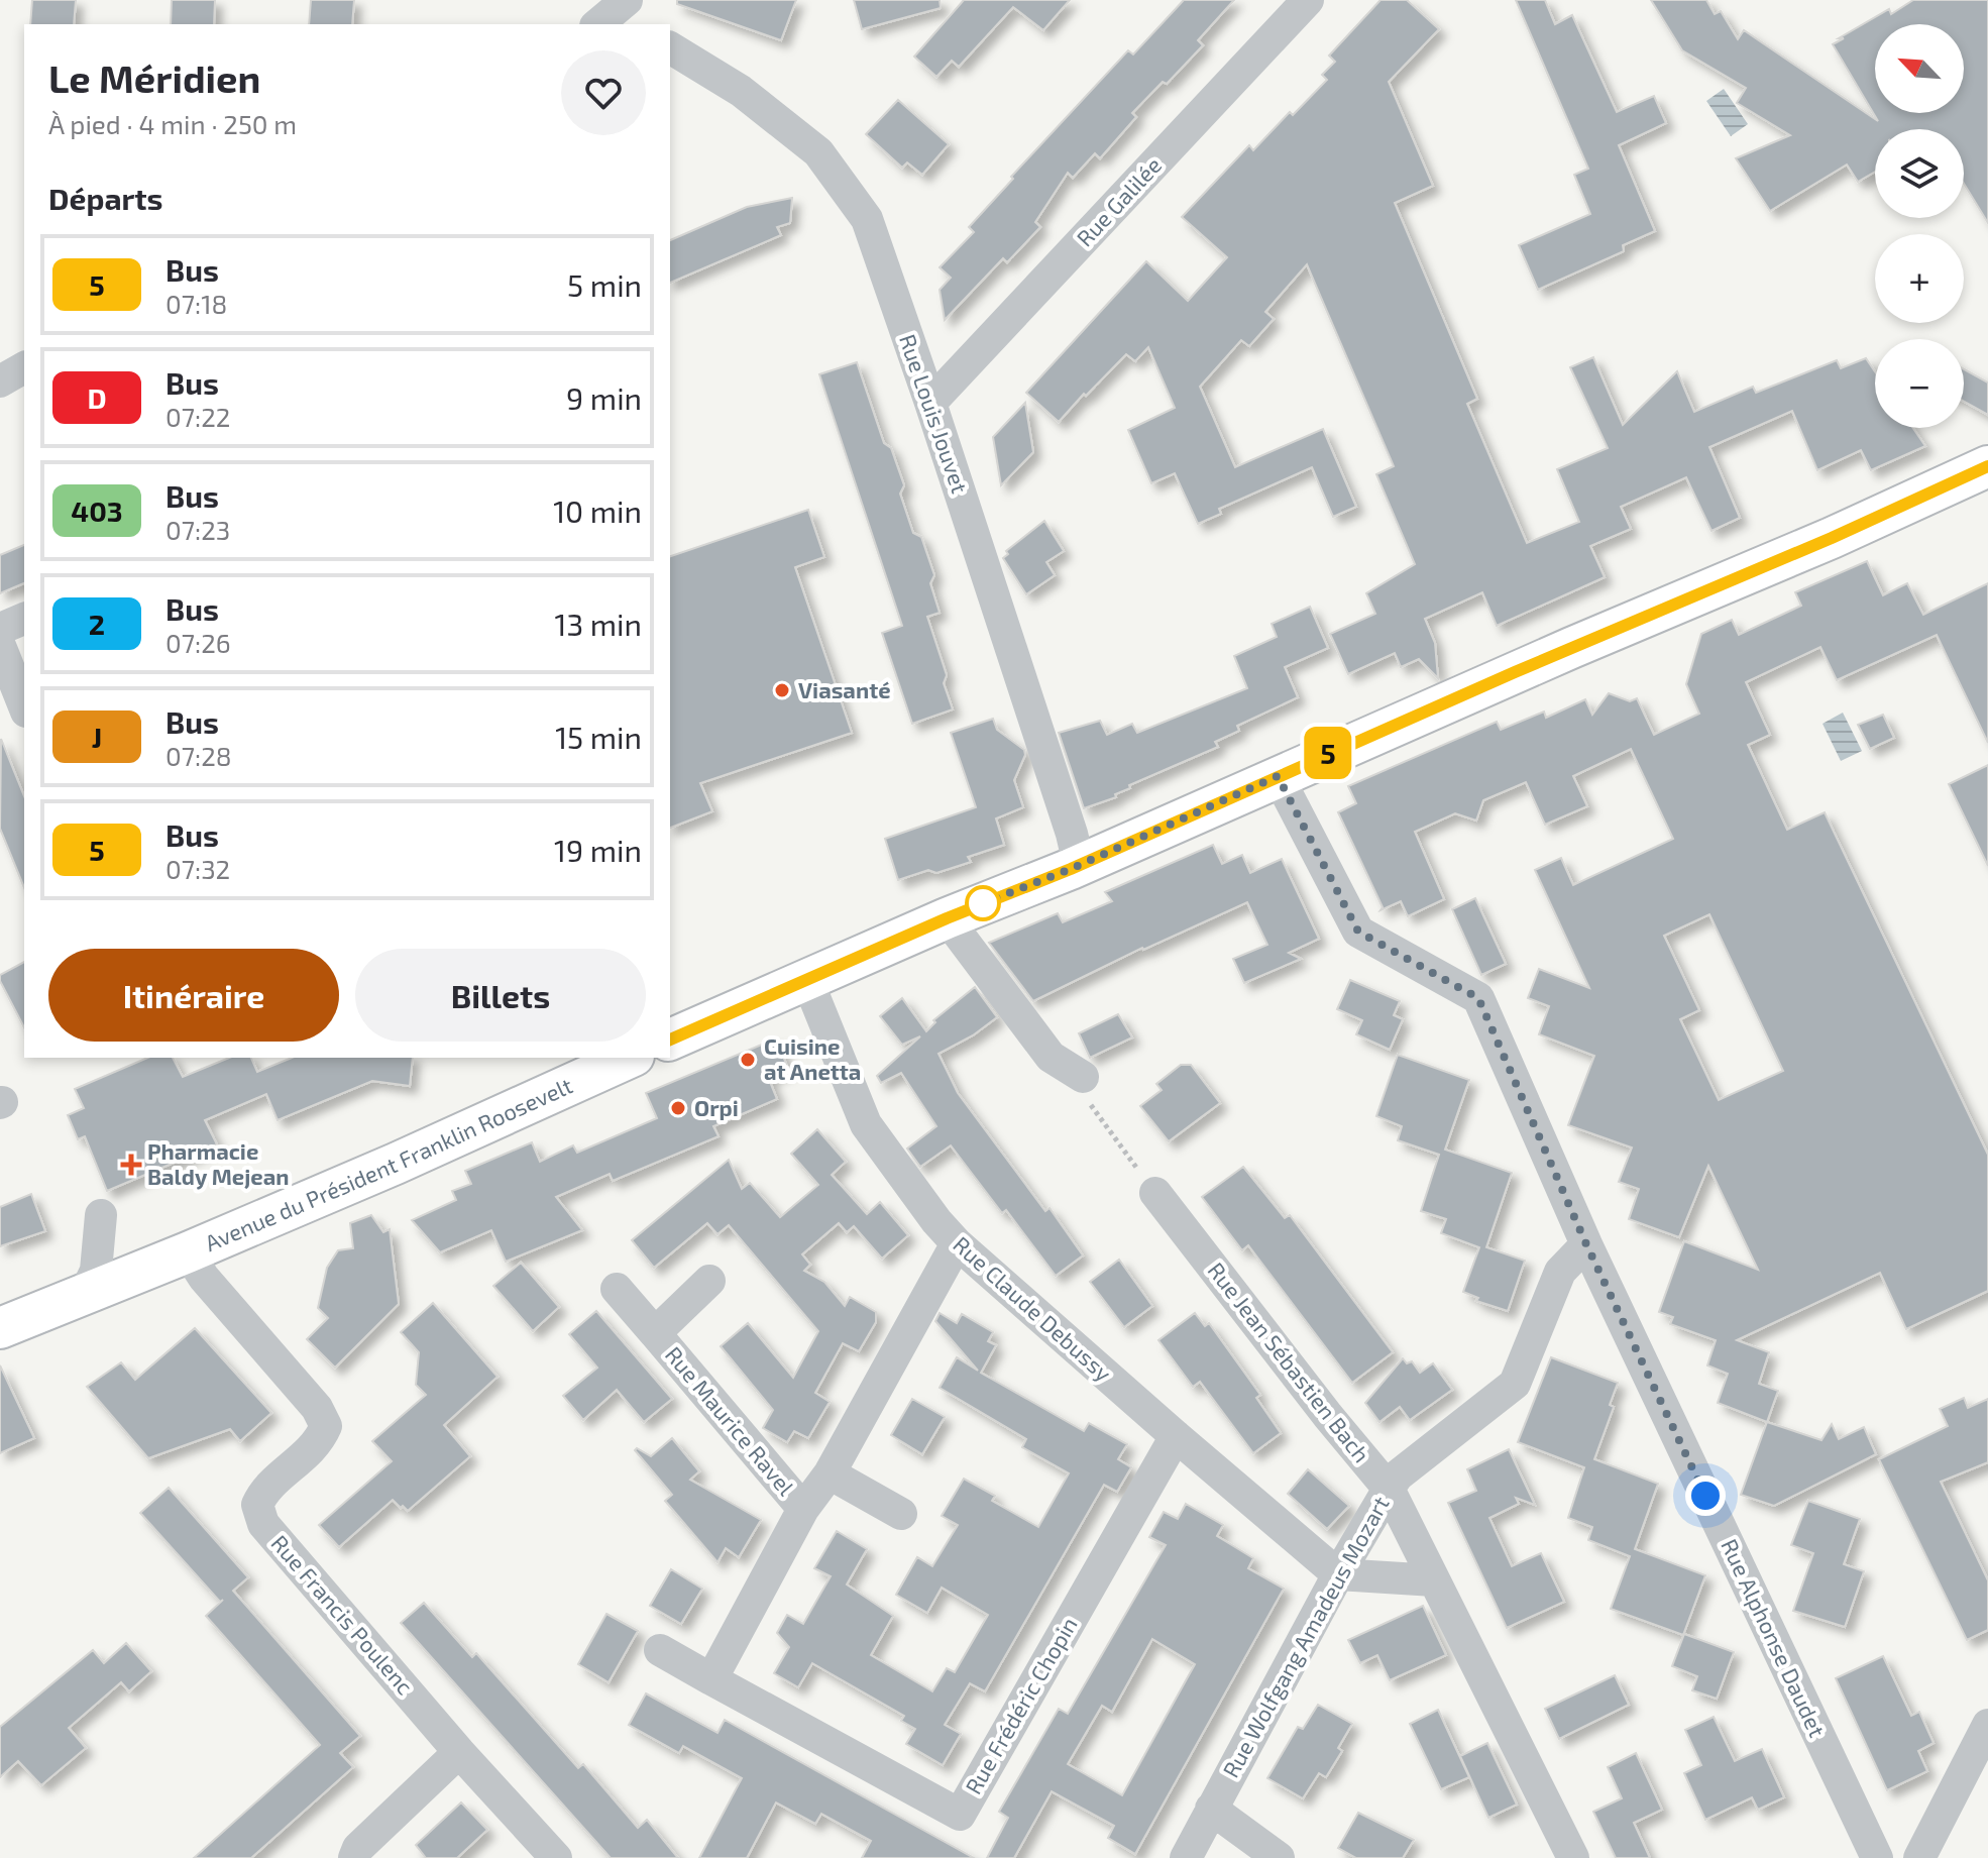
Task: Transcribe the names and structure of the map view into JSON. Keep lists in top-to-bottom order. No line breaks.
{"streets":{"main road":["Avenue du Président Franklin Roosevelt"],"street":["Rue Galilée","Rue Louis Jouvet","Rue Claude Debussy","Rue Jean Sébastien Bach","Rue Maurice Ravel","Rue Francis Poulenc","Rue Wolfgang Amadeus Mozart","Rue Alphonse Daudet","Rue Frédéric Chopin"]},"crossings":[["Rue Galilée","Rue Louis Jouvet"],["Avenue du Président Franklin Roosevelt","Rue Francis Poulenc"],["Rue Claude Debussy","Rue Wolfgang Amadeus Mozart"],["Rue Claude Debussy","Rue Frédéric Chopin"],["Rue Jean Sébastien Bach","Rue Wolfgang Amadeus Mozart"],["Rue Wolfgang Amadeus Mozart","Rue Alphonse Daudet"]],"places":{"other":["Viasanté","Cuisine at Anetta","Orpi"],"health":["Pharmacie Baldy Mejean"]},"lines":["bus line 5"],"north":"top left","page":{"on_map":"5","map_buttons":["+","−"],"heading":[["Le Méridien","À pied · 4 min · 250 m"],"Départs"],"list":[{"mark":"5","name":"Bus","note":"07:18","value":"5 min"},{"mark":"D","name":"Bus","note":"07:22","value":"9 min"},{"mark":"403","name":"Bus","note":"07:23","value":"10 min"},{"mark":"2","name":"Bus","note":"07:26","value":"13 min"},{"mark":"J","name":"Bus","note":"07:28","value":"15 min"},{"mark":"5","name":"Bus","note":"07:32","value":"19 min"}],"buttons":["Itinéraire","Billets"]}}
